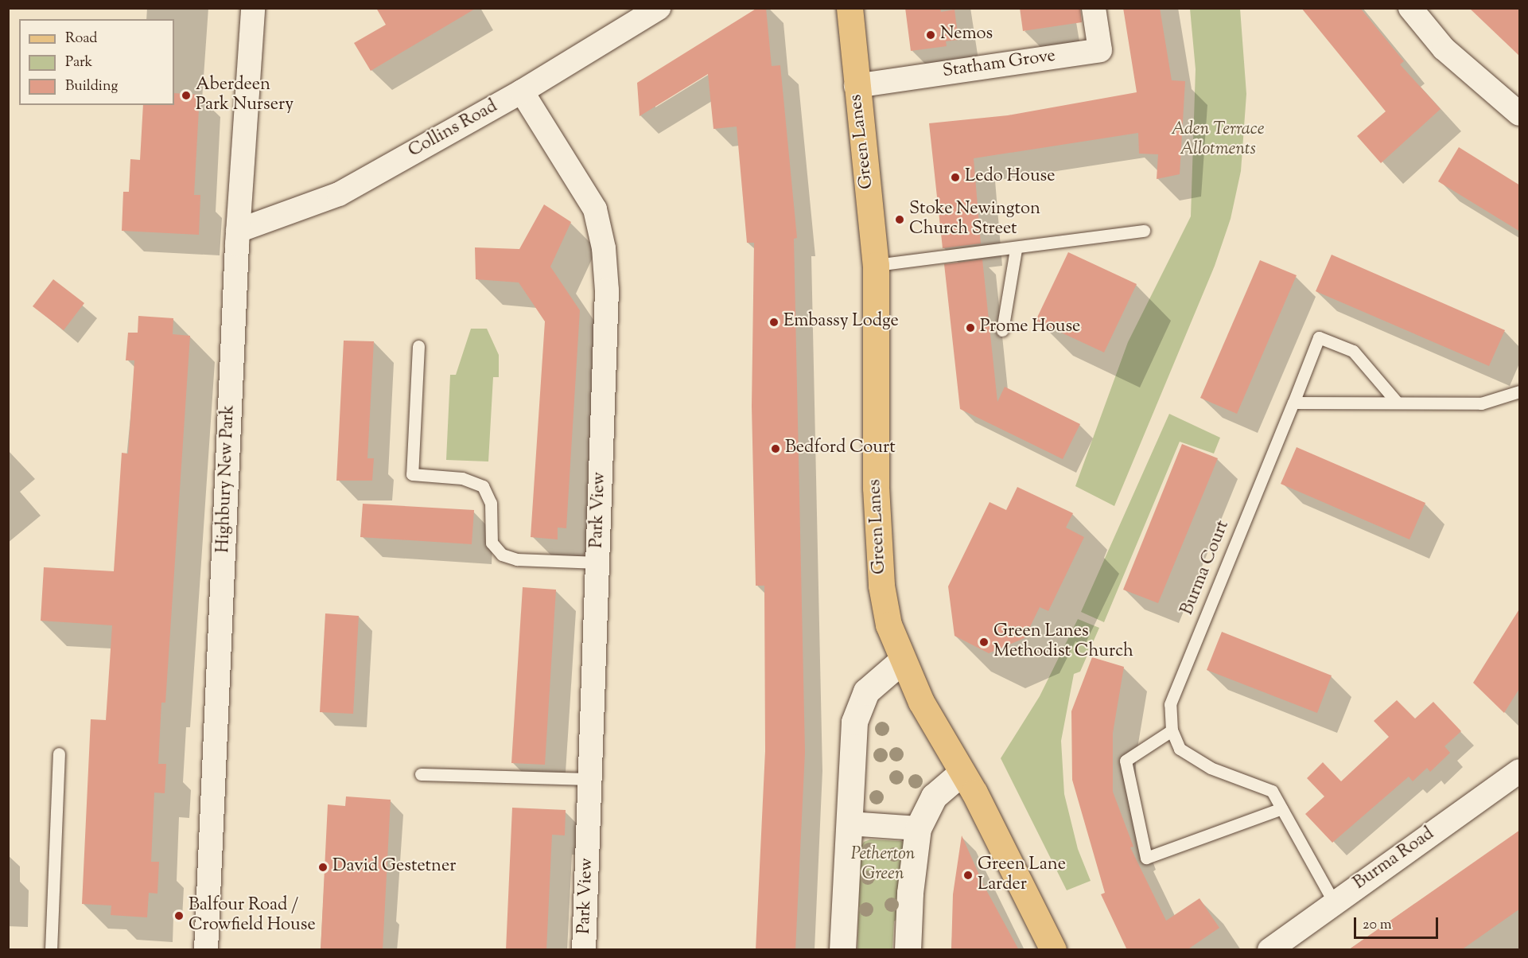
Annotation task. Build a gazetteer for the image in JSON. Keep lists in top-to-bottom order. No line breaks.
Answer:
{"streets":{"main road":["Green Lanes"],"street":["Statham Grove","Collins Road","Highbury New Park","Park View","Burma Road"],"lane":["Burma Court"]},"crossings":[["Statham Grove","Green Lanes"],["Collins Road","Highbury New Park"],["Collins Road","Park View"],["Burma Court","Burma Road"]],"parks":["Aden Terrace Allotments","Petherton Green"],"places":["Nemos","Aberdeen Park Nursery","Ledo House","Stoke Newington Church Street","Embassy Lodge","Prome House","Bedford Court","Green Lanes Methodist Church","David Gestetner","Green Lane Larder","Balfour Road / Crowfield House"],"legend":["Road","Park","Building"],"scale_bar":"20 m"}
